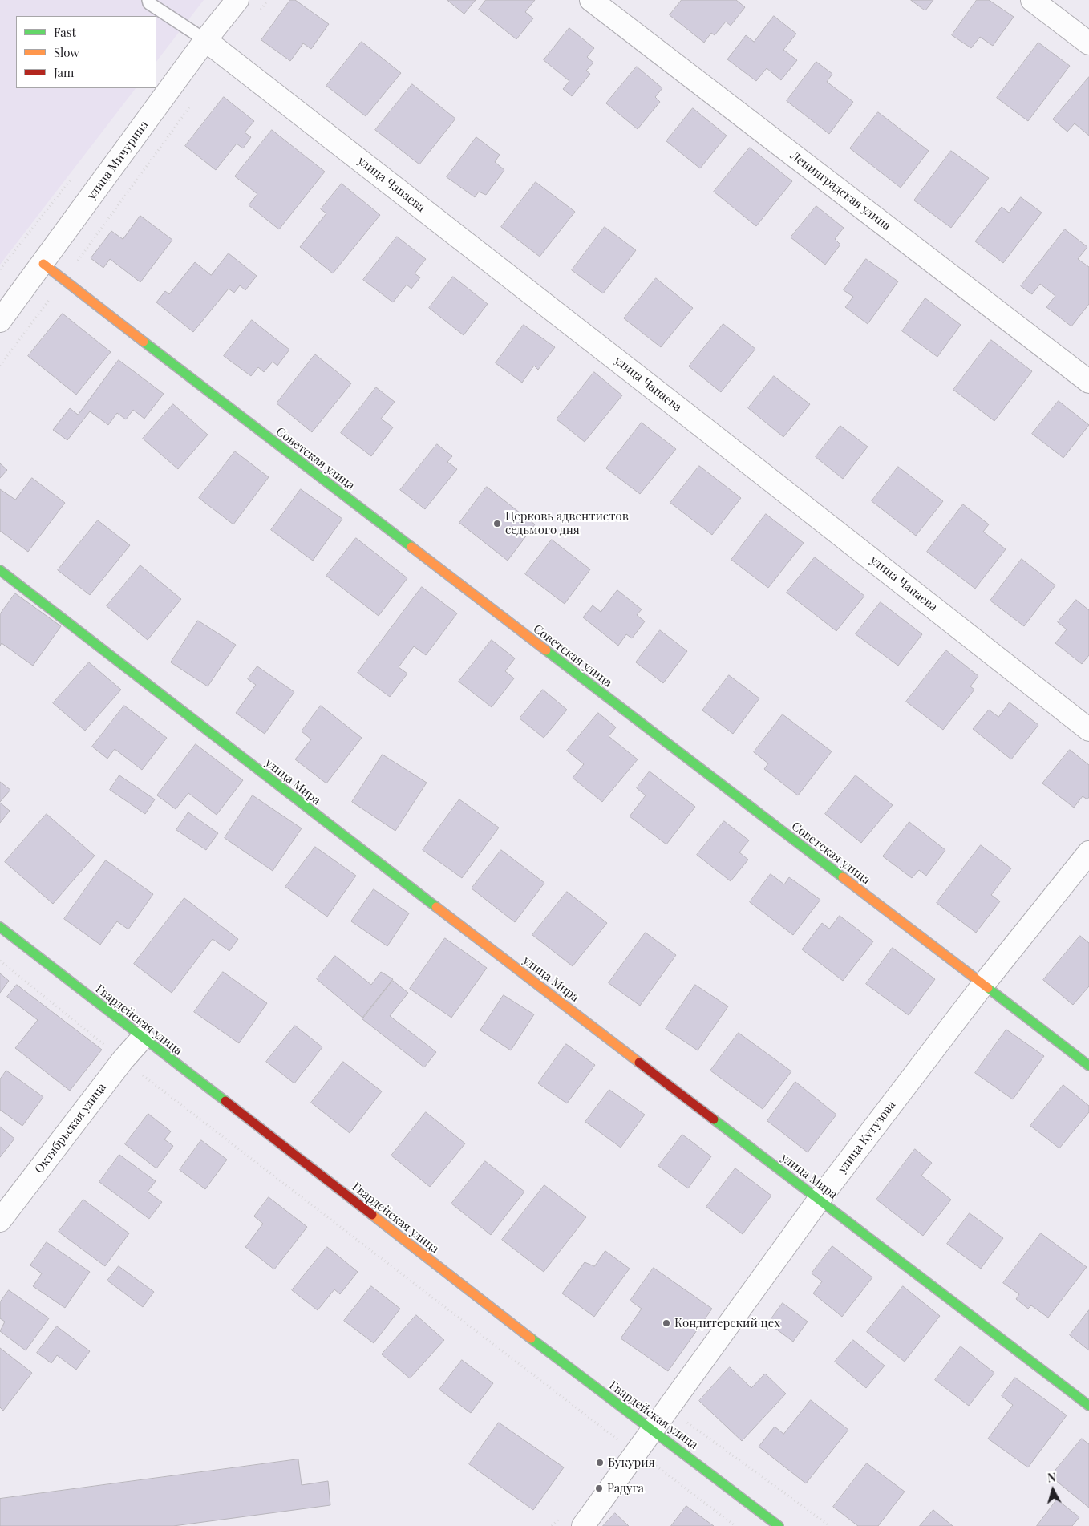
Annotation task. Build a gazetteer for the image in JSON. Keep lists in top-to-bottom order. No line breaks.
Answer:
{"streets":{"street":["улица Мичурина","улица Чапаева","Ленинградская улица","Советская улица","улица Мира","Гвардейская улица","Октябрьская улица","улица Кутузова"]},"crossings":[["улица Мичурина","улица Чапаева"],["улица Мичурина","Советская улица"],["Советская улица","улица Кутузова"],["улица Мира","улица Кутузова"],["Гвардейская улица","Октябрьская улица"],["Гвардейская улица","улица Кутузова"]],"places":["Церковь адвентистов седьмого дня","Кондитерский цех","Букурия","Радуга"],"legend":["Fast","Slow","Jam"],"north":"top"}
